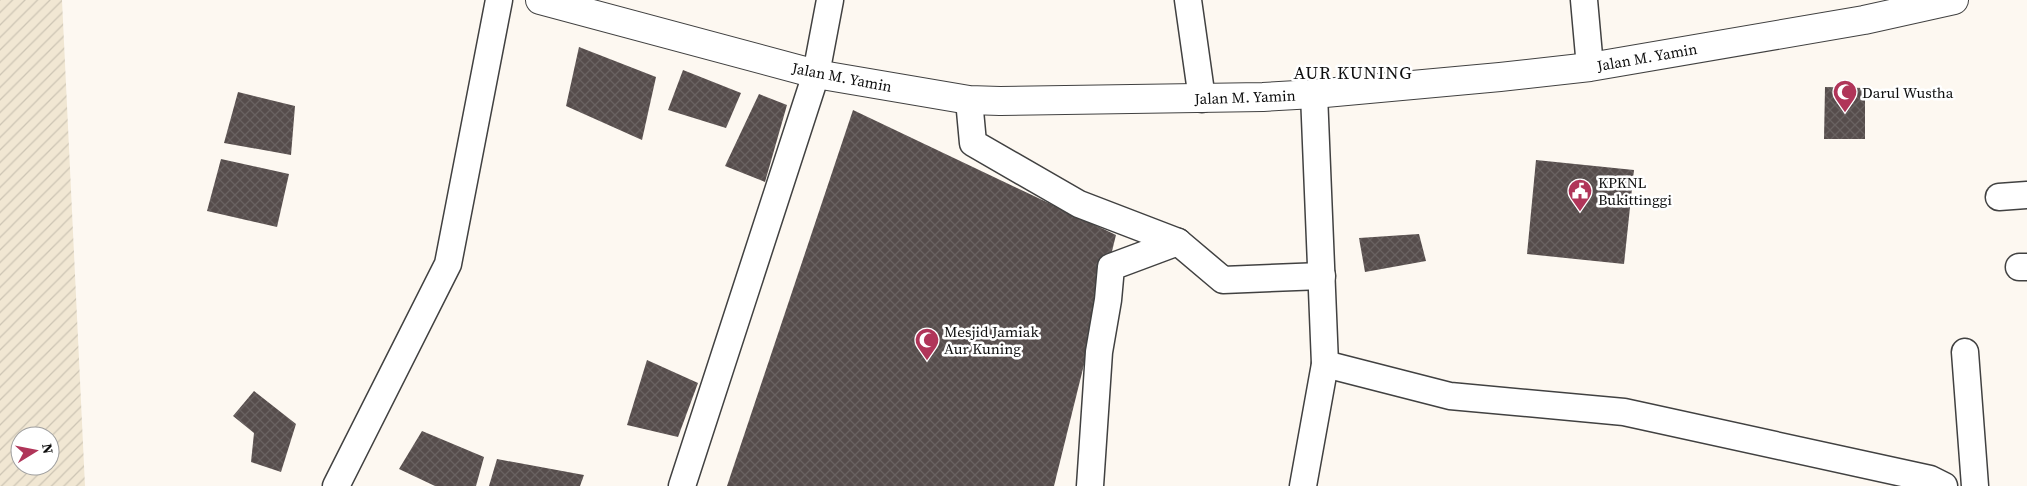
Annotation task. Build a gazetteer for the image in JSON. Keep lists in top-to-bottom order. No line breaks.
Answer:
{"streets":{"street":["Jalan M. Yamin"]},"districts":["AUR KUNING"],"places":{"mosque":["Darul Wustha","Mesjid Jamiak Aur Kuning"],"public building":["KPKNL Bukittinggi"]},"north":"right"}
